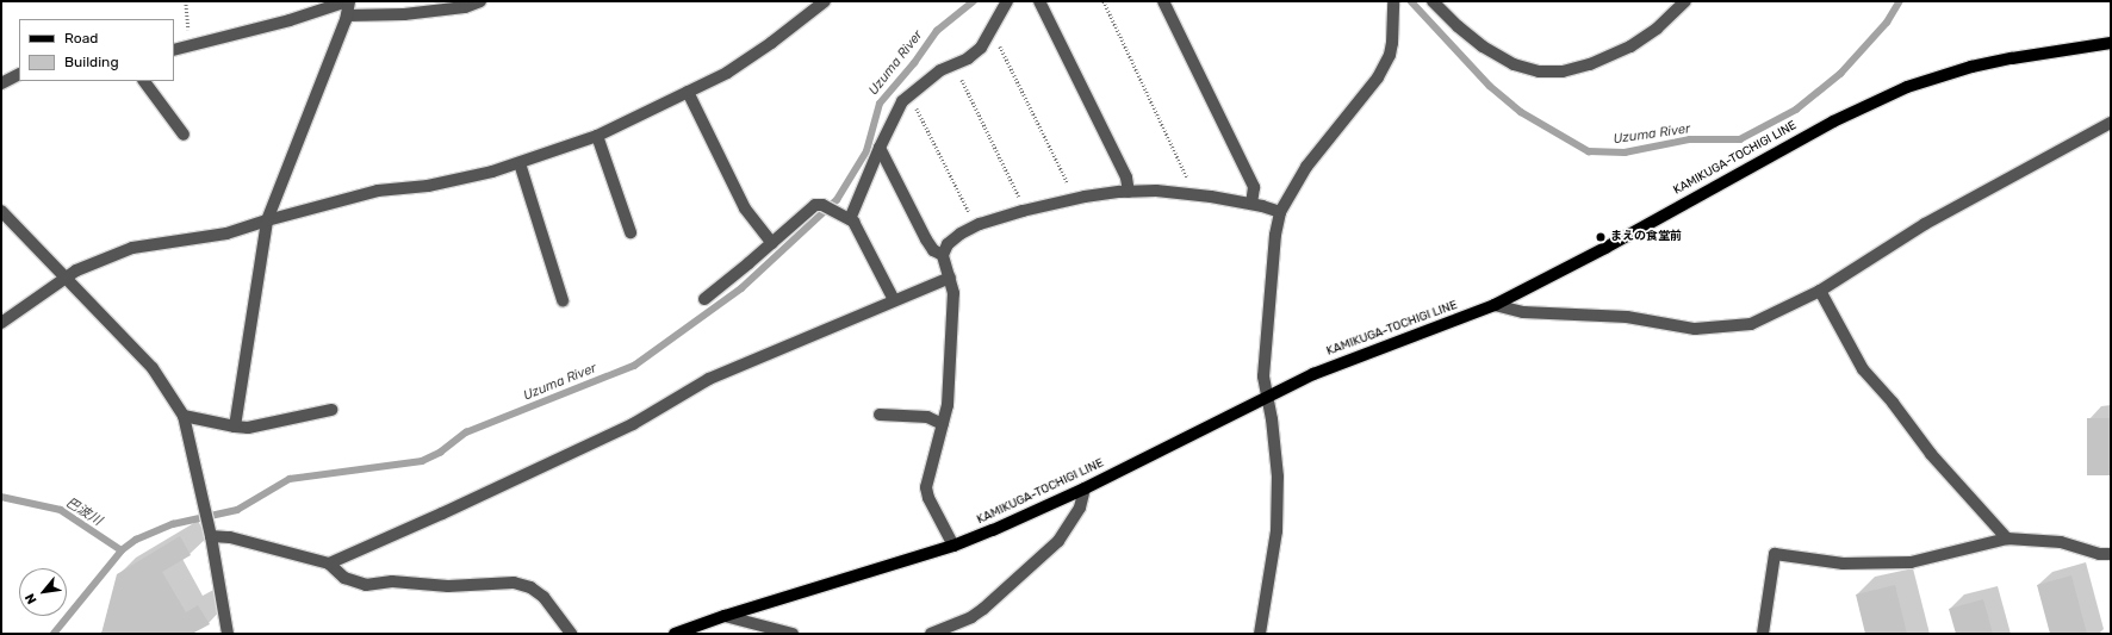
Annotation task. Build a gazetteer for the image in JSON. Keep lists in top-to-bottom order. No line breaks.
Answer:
{"streets":{"main road":["KAMIKUGA-TOCHIGI LINE"]},"water":["Uzuma River","巴波川"],"places":["まえの食堂前"],"legend":["Road","Building"],"north":"bottom left"}
